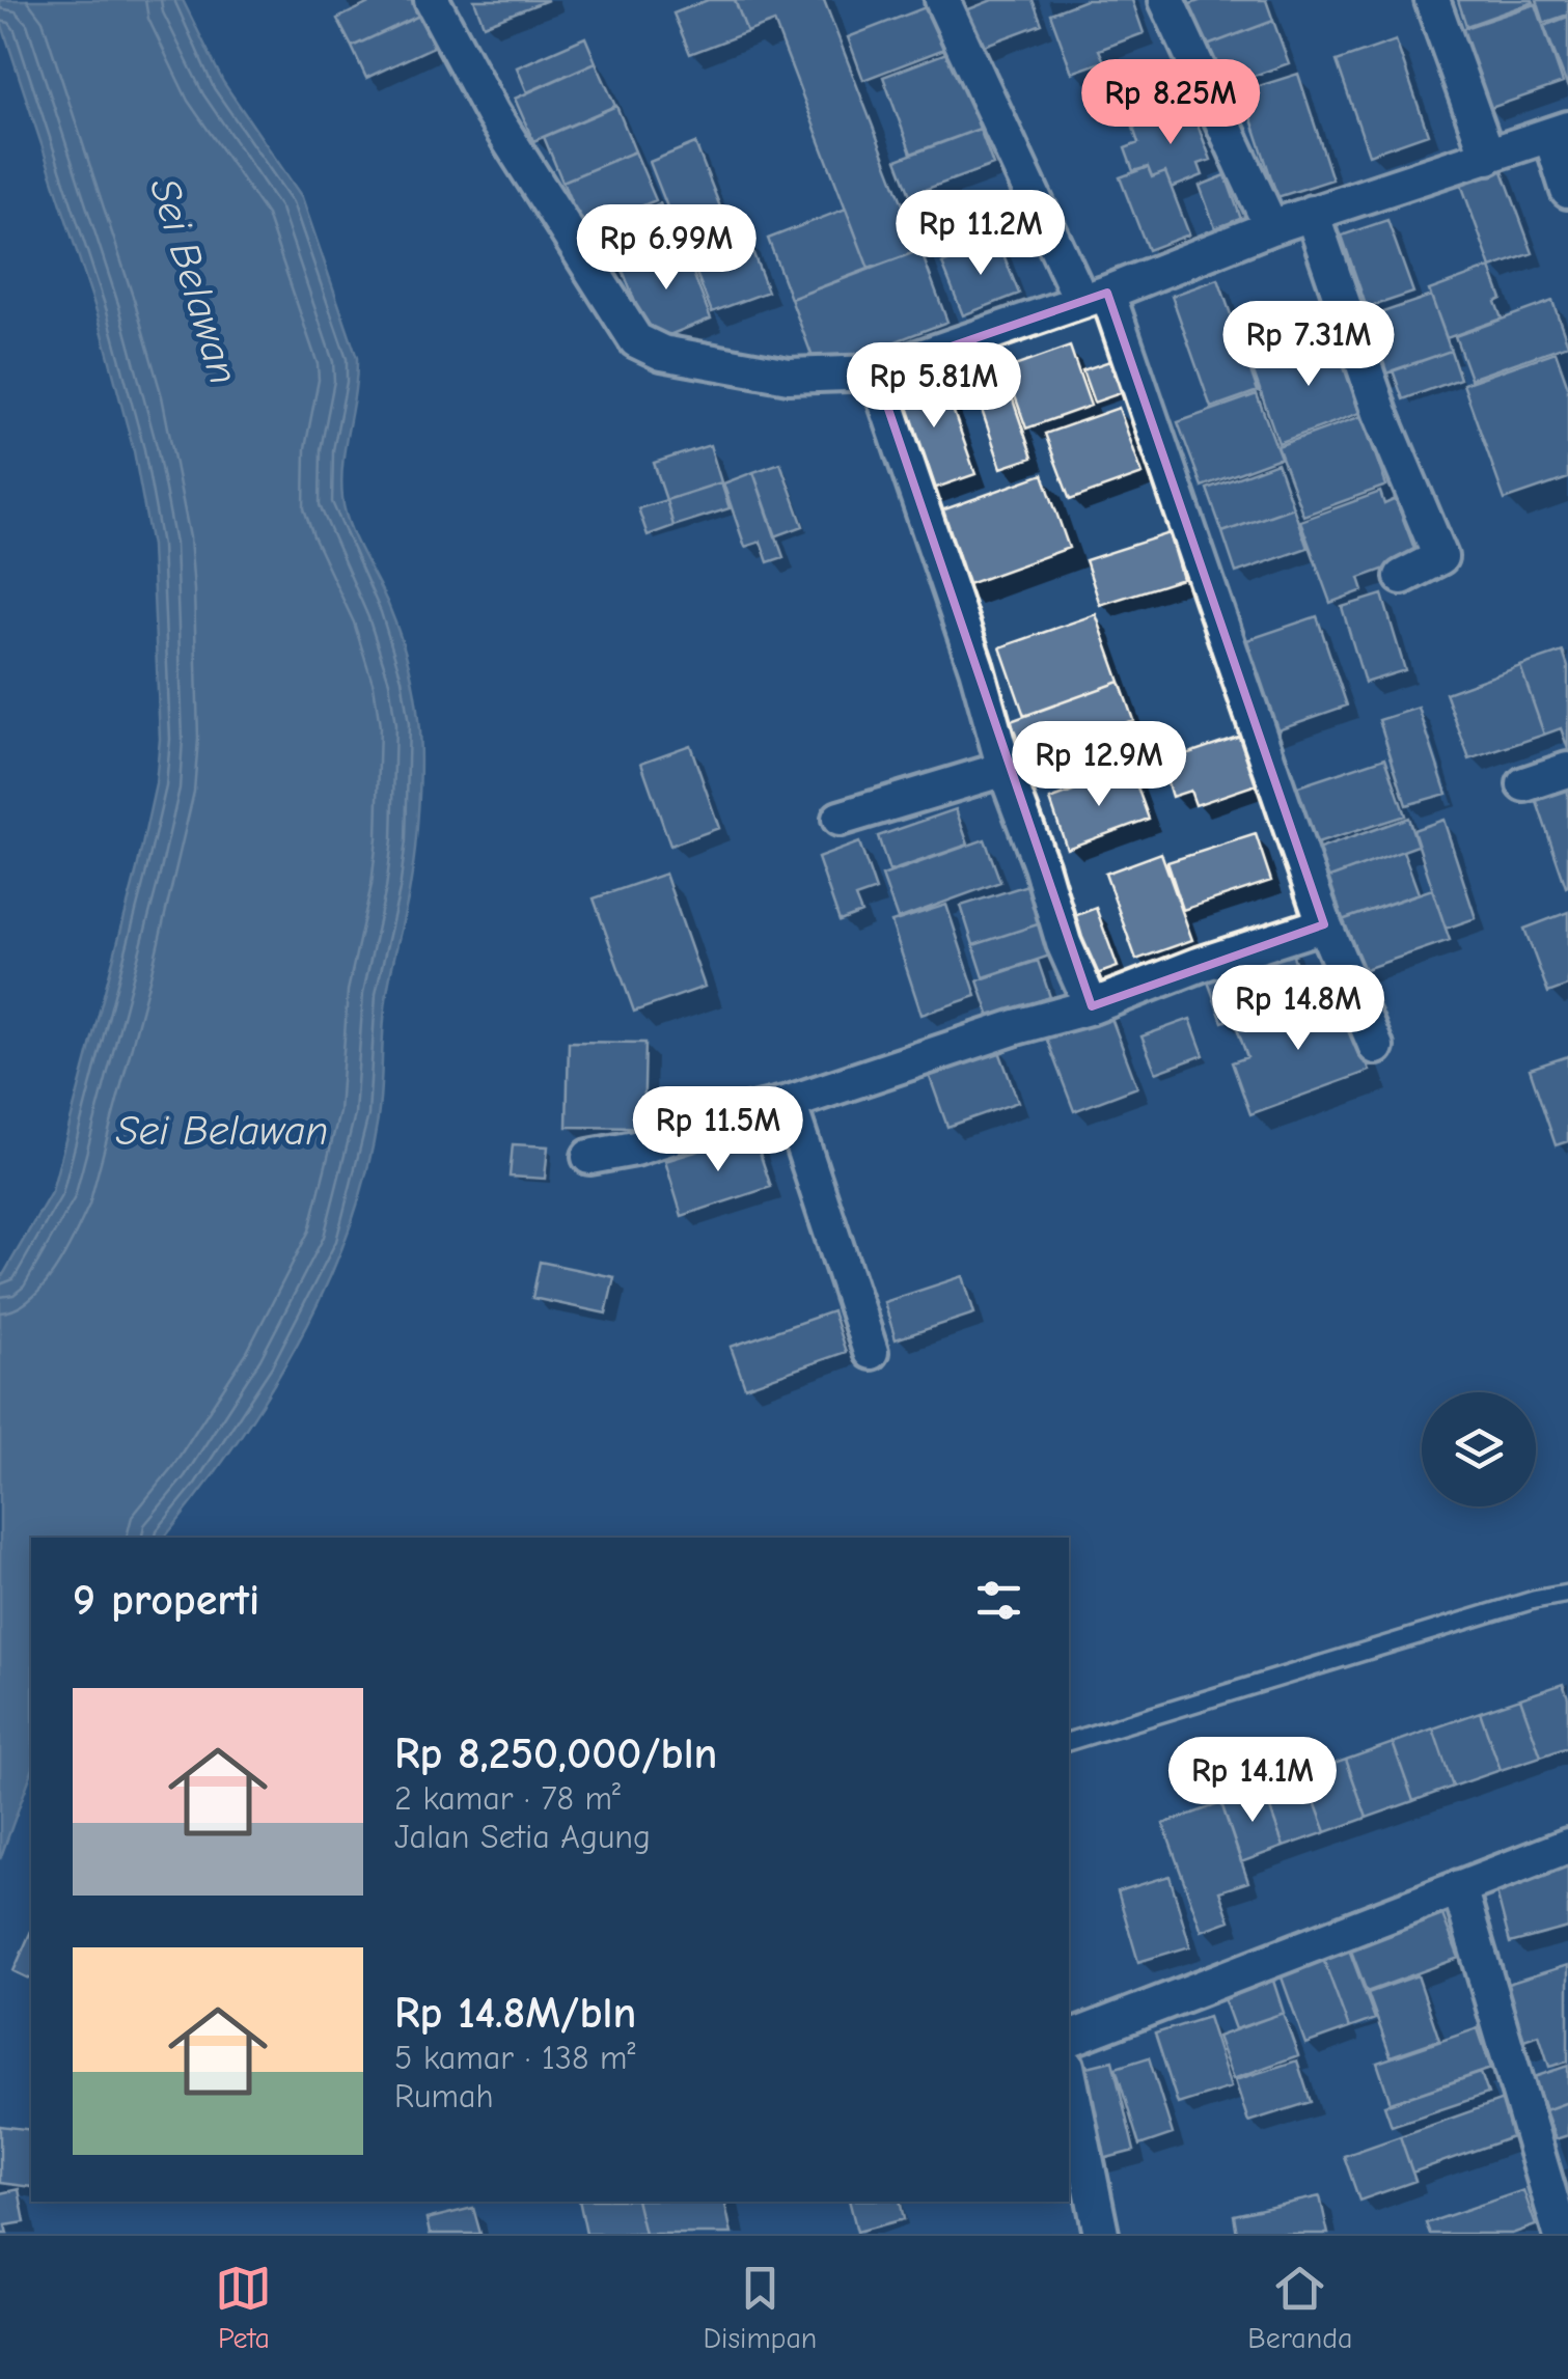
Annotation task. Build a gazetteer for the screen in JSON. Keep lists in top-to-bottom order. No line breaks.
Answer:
{"water":["Sei Belawan"],"page":{"price":["Rp 8.25M","Rp 11.2M","Rp 6.99M","Rp 7.31M","Rp 5.81M","Rp 12.9M","Rp 14.8M","Rp 11.5M","Rp 14.1M"],"heading":"9 properti","list":[{"name":"Rp 8,250,000/bln","note":"2 kamar · 78 m² · Jalan Setia Agung"},{"name":"Rp 14.8M/bln","note":"5 kamar · 138 m² · Rumah"}],"tabs":["Peta","Disimpan","Beranda"]}}
